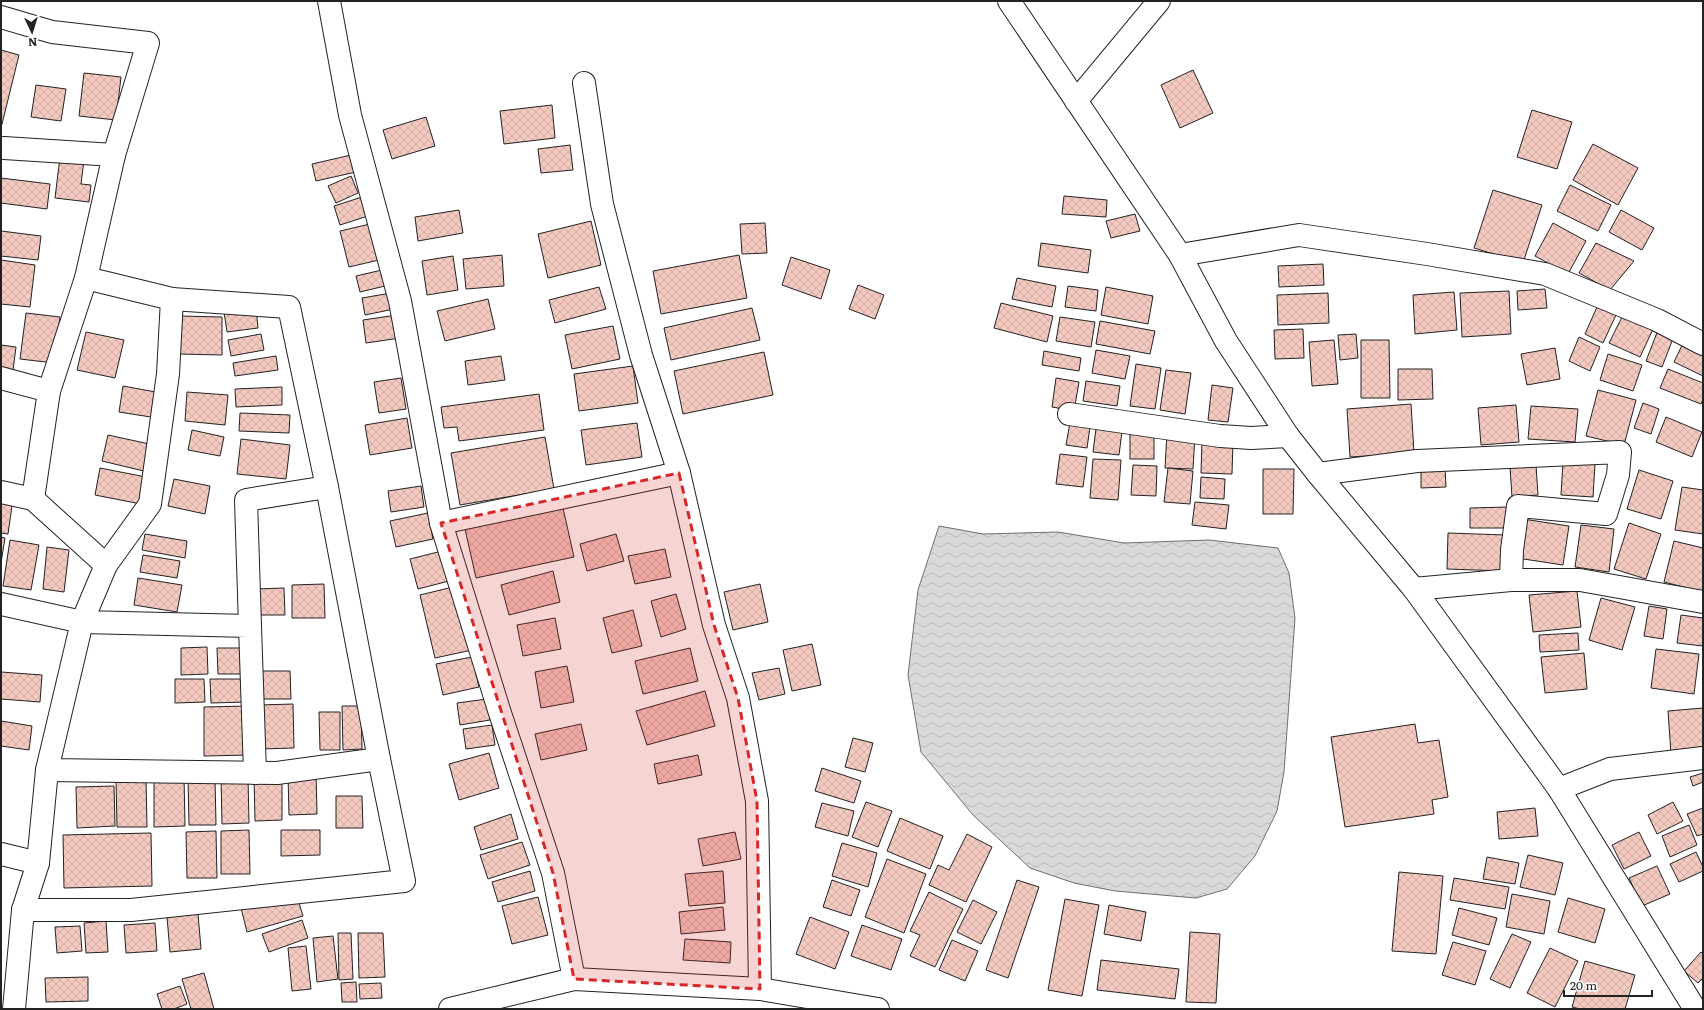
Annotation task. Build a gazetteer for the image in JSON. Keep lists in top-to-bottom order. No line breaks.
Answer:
{"scale_bar":"20 m","north":"bottom"}
